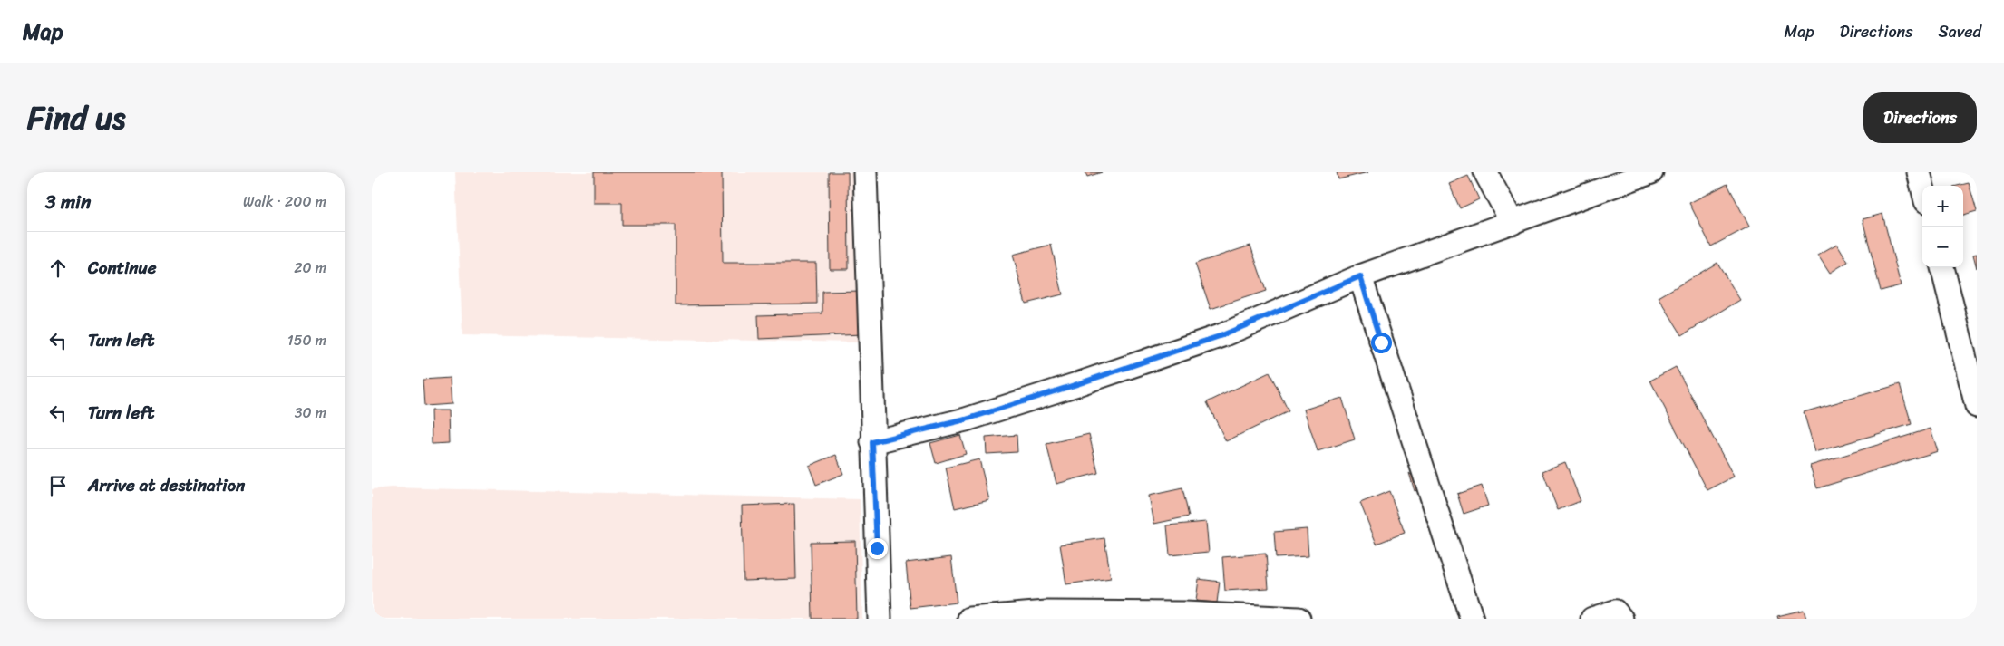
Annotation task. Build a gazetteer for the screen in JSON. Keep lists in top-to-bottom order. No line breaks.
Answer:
{"page":{"header":"Map","nav":["Map","Directions","Saved"],"title":"Find us","buttons":"Directions","heading":["3 min","Walk · 200 m"],"map_buttons":["+","−"],"list":[["Continue","20 m"],["Turn left","150 m"],["Turn left","30 m"],"Arrive at destination"]}}
